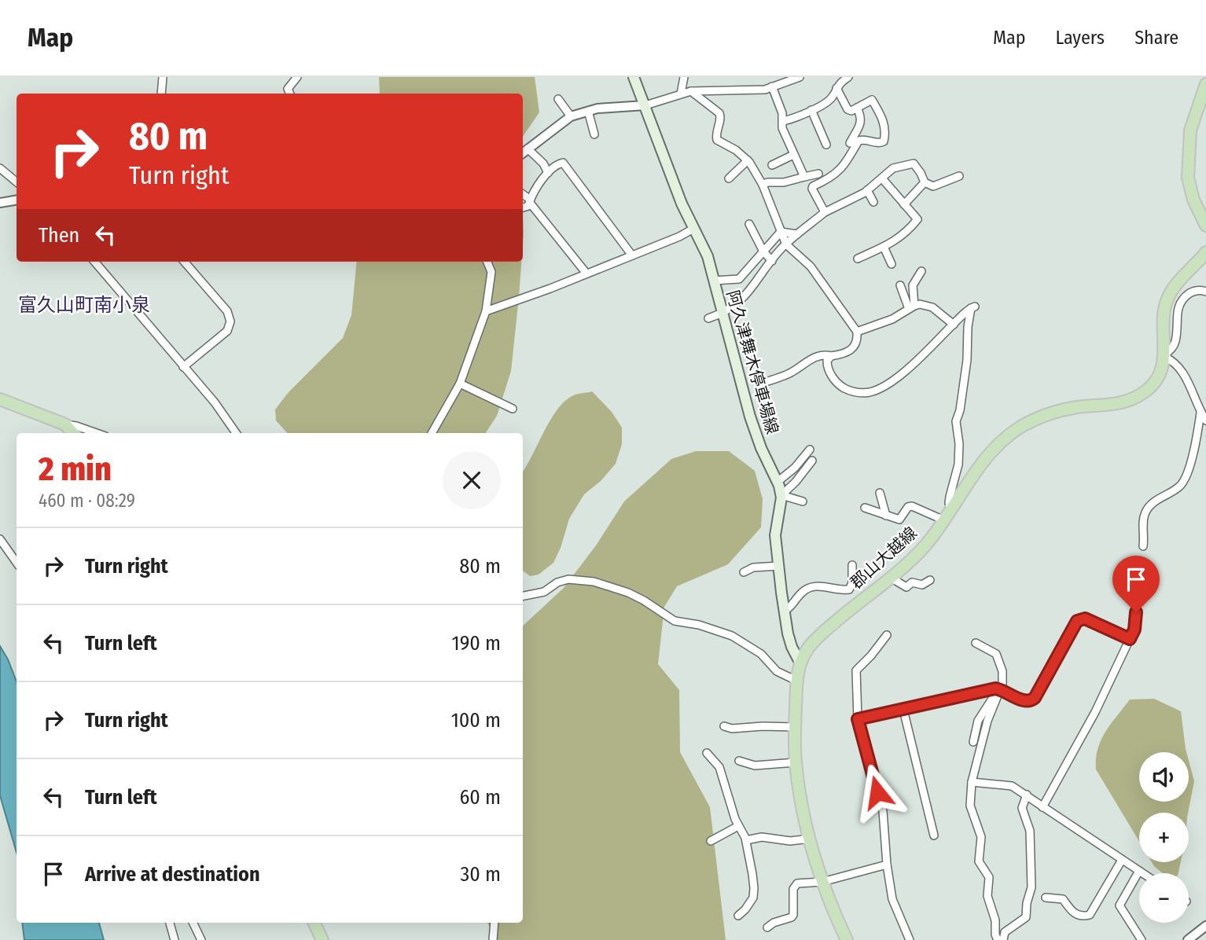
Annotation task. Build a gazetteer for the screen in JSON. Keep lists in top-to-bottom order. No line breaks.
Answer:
{"streets":{"main road":["阿久津舞木停車場線","郡山大越線"]},"crossings":[["阿久津舞木停車場線","郡山大越線"]],"districts":["富久山町南小泉"],"page":{"header":"Map","nav":["Map","Layers","Share"],"turn":["80 m","Turn right"],"then":"Then","heading":["2 min","460 m · 08:29"],"list":[{"name":"Turn right","value":"80 m"},{"name":"Turn left","value":"190 m"},{"name":"Turn right","value":"100 m"},{"name":"Turn left","value":"60 m"},{"name":"Arrive at destination","value":"30 m"}],"map_buttons":["+","−"]}}
